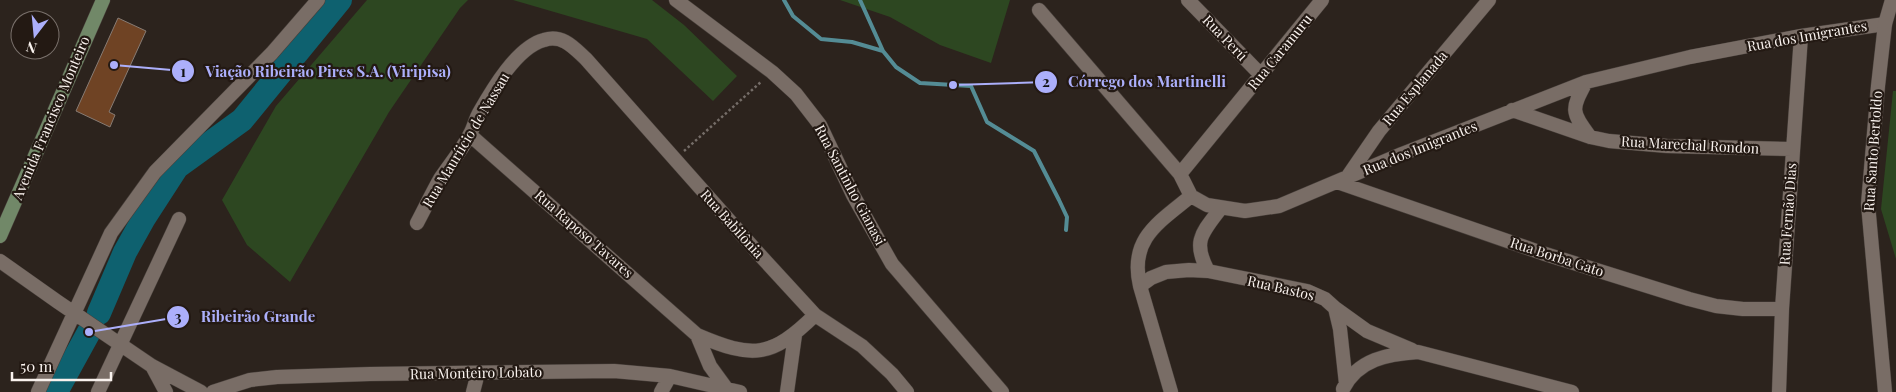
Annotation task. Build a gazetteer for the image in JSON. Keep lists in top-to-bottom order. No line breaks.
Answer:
{"streets":{"main road":["Avenida Francisco Monteiro"],"street":["Rua dos Imigrantes","Rua Perú","Rua Caramuru","Rua Esplanada","Rua Mauríicio de Nassau","Rua Marechal Rondon","Rua Santo Bertoldo","Rua Santinho Gianasi","Rua Fernão Dias","Rua Babilônia","Rua Raposo Tavares","Rua Borba Gato","Rua Bastos","Rua Monteiro Lobato"]},"crossings":[["Rua dos Imigrantes","Rua Esplanada"],["Rua dos Imigrantes","Rua Marechal Rondon"],["Rua dos Imigrantes","Rua Santo Bertoldo"],["Rua dos Imigrantes","Rua Fernão Dias"],["Rua dos Imigrantes","Rua Borba Gato"],["Rua Perú","Rua Caramuru"],["Rua Esplanada","Rua Borba Gato"],["Rua Mauríicio de Nassau","Rua Babilônia"],["Rua Mauríicio de Nassau","Rua Raposo Tavares"],["Rua Marechal Rondon","Rua Fernão Dias"],["Rua Fernão Dias","Rua Borba Gato"],["Rua Babilônia","Rua Raposo Tavares"],["Rua Raposo Tavares","Rua Monteiro Lobato"]],"places":["Viação Ribeirão Pires S.A. (Viripisa)","Córrego dos Martinelli","Ribeirão Grande"],"scale_bar":"50 m","north":"bottom"}
